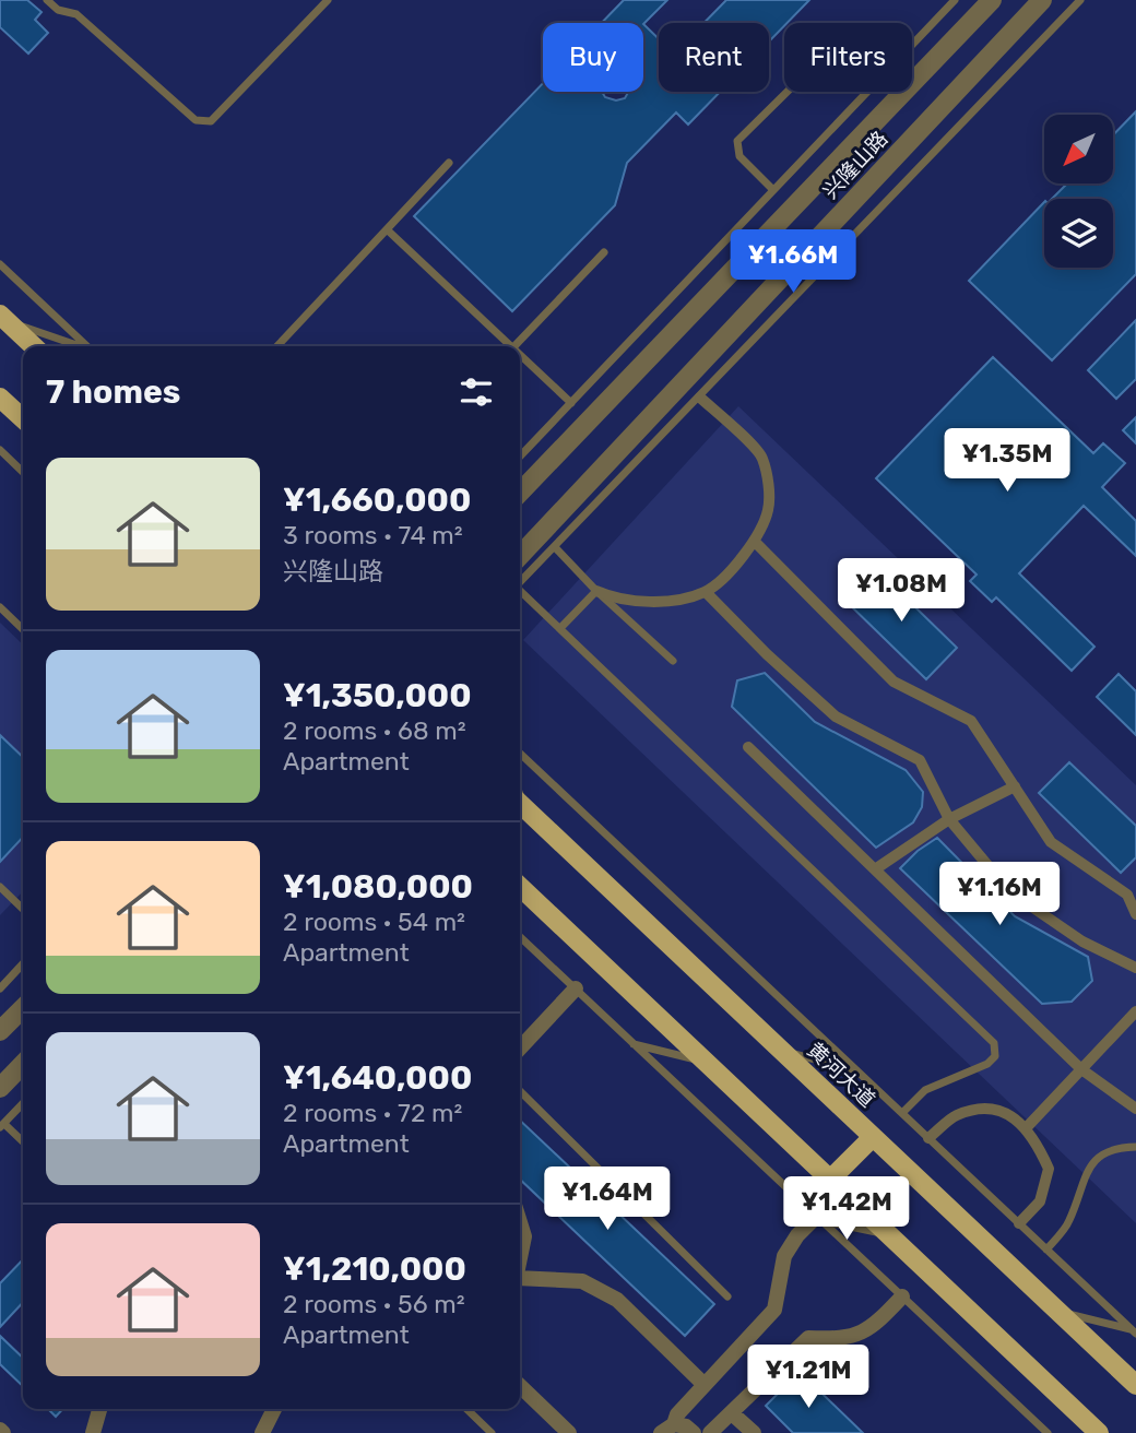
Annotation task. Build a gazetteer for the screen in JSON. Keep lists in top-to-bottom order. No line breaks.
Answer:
{"streets":{"main road":["黄河大道"],"street":["兴隆山路"]},"north":"bottom left","page":{"chip":["Buy","Rent","Filters"],"price":["¥1.66M","¥1.35M","¥1.08M","¥1.16M","¥1.64M","¥1.42M","¥1.21M"],"heading":"7 homes","list":[{"name":"¥1,660,000","note":"3 rooms · 74 m² · 兴隆山路"},{"name":"¥1,350,000","note":"2 rooms · 68 m² · Apartment"},{"name":"¥1,080,000","note":"2 rooms · 54 m² · Apartment"},{"name":"¥1,640,000","note":"2 rooms · 72 m² · Apartment"},{"name":"¥1,210,000","note":"2 rooms · 56 m² · Apartment"}]}}
